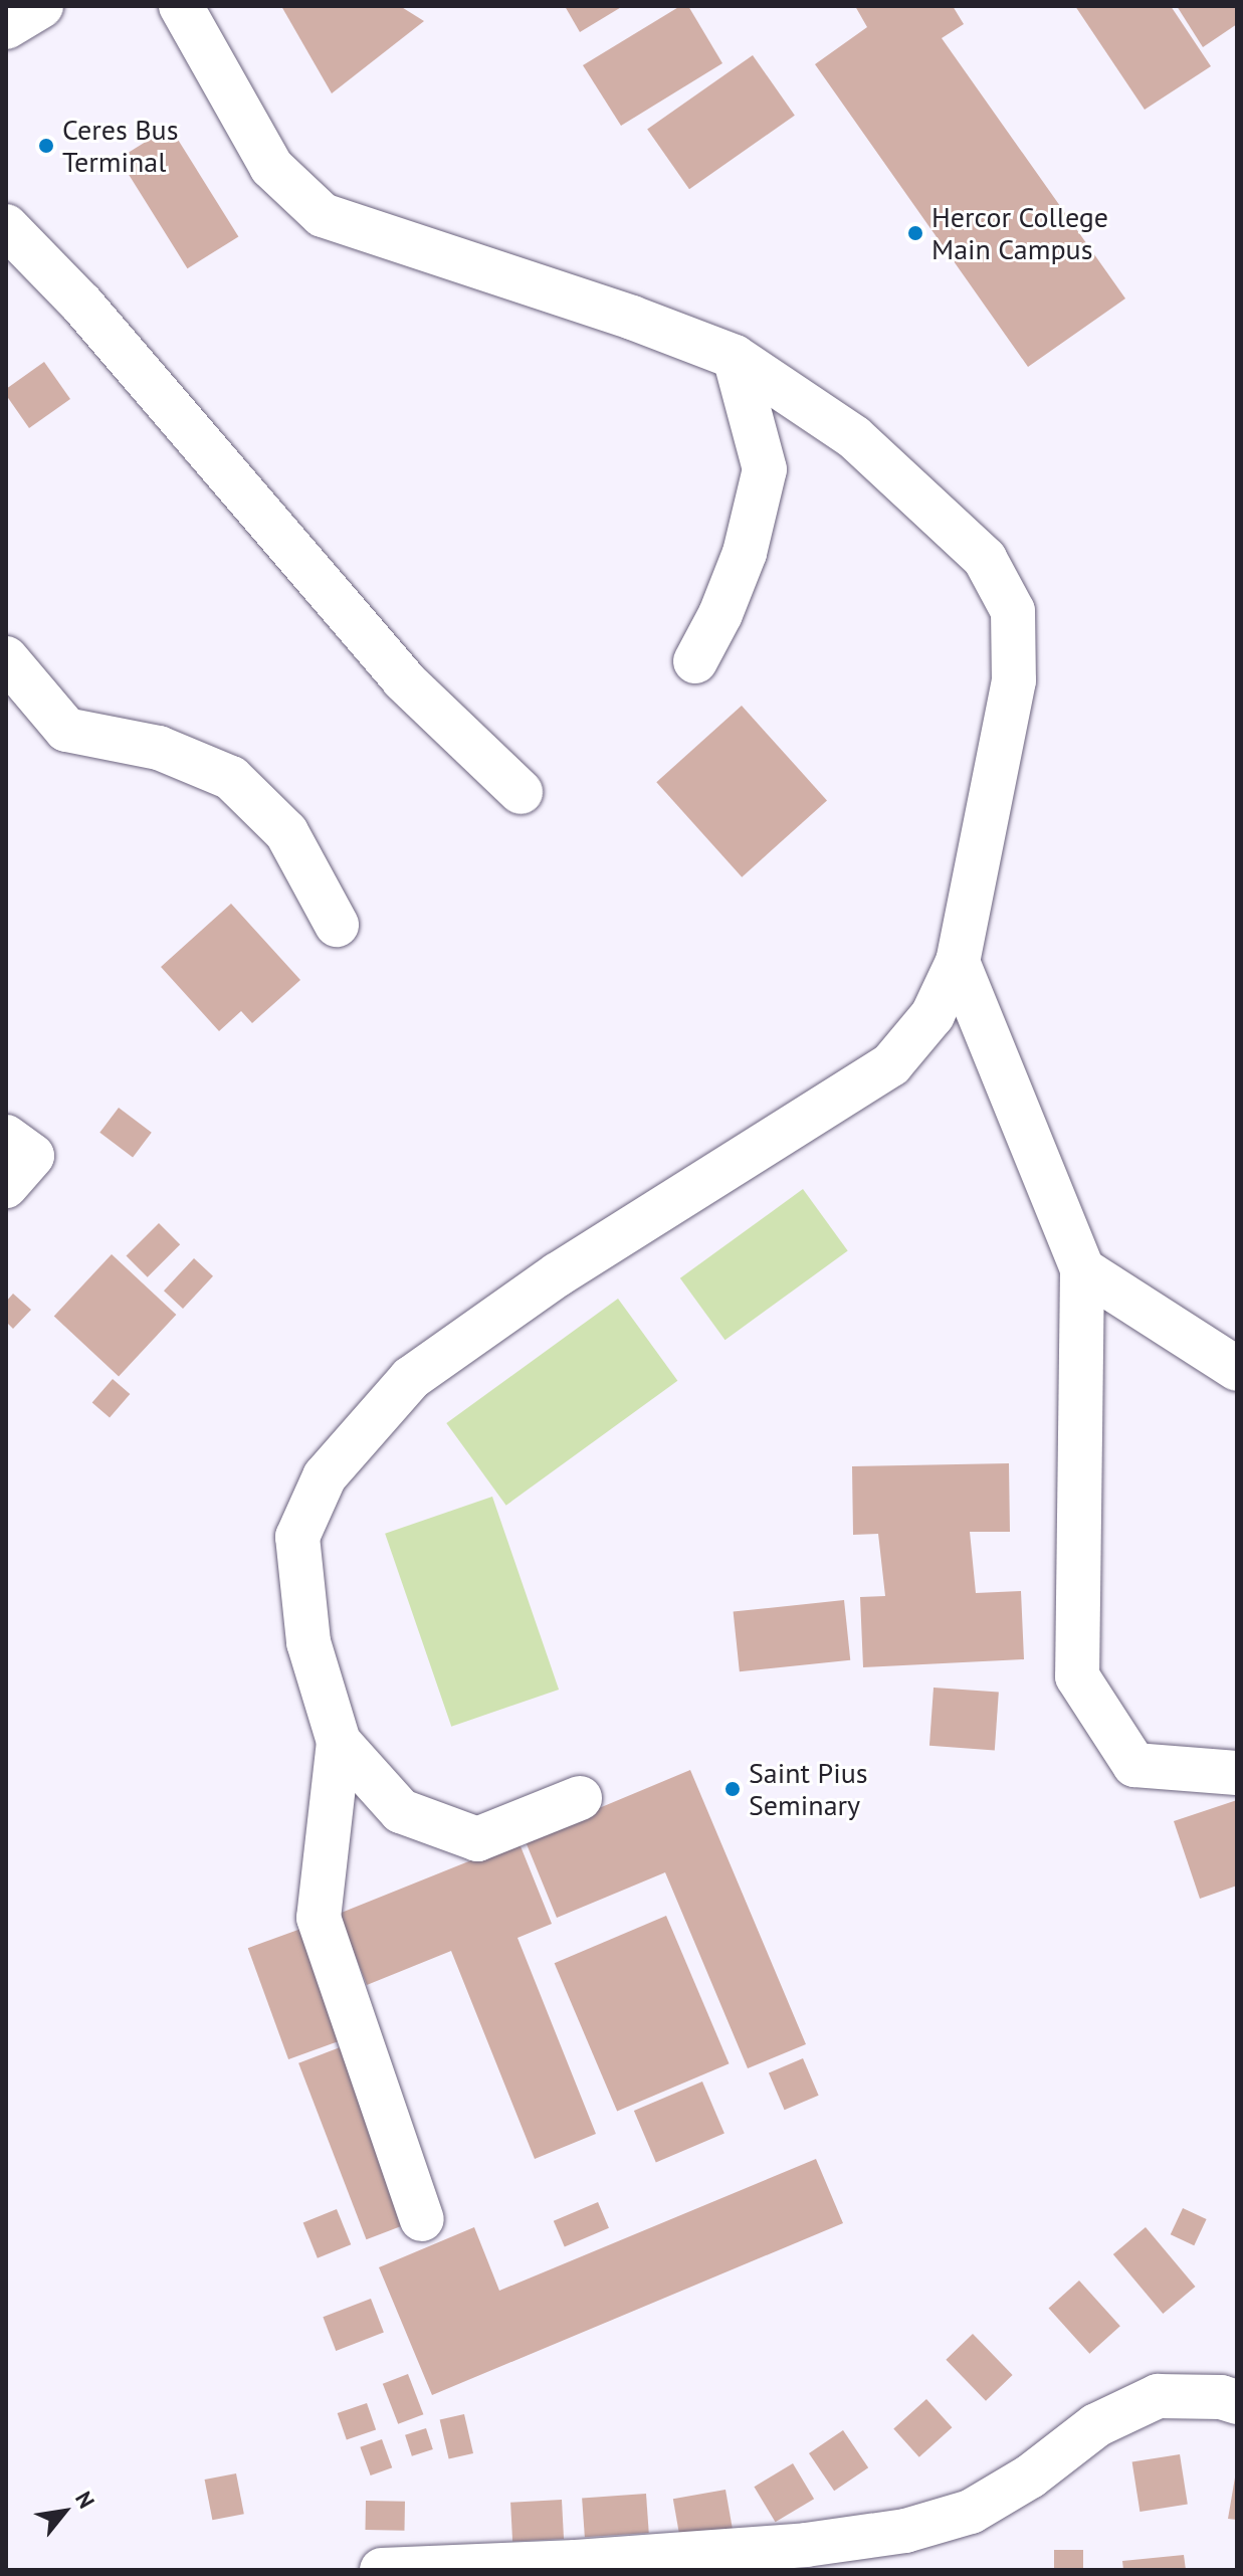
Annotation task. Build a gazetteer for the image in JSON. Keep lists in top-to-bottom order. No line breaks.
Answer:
{"places":["Ceres Bus Terminal","Hercor College Main Campus","Saint Pius Seminary"],"north":"top right"}
